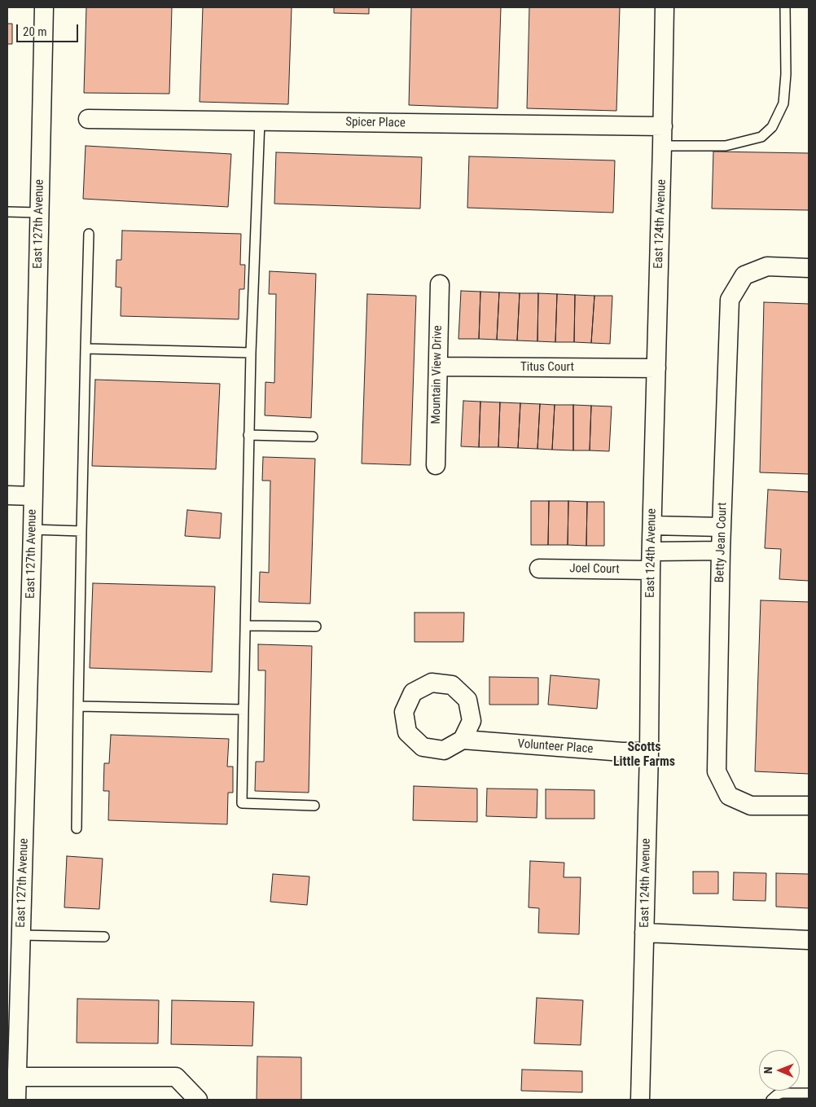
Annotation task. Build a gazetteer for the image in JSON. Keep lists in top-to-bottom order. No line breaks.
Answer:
{"streets":{"street":["Spicer Place","East 127th Avenue","East 124th Avenue","Titus Court","Mountain View Drive","Betty Jean Court","Joel Court","Volunteer Place"]},"crossings":[["Spicer Place","East 124th Avenue"],["East 124th Avenue","Titus Court"],["East 124th Avenue","Joel Court"],["East 124th Avenue","Volunteer Place"],["Titus Court","Mountain View Drive"]],"districts":["Scotts Little Farms"],"scale_bar":"20 m","north":"left"}
